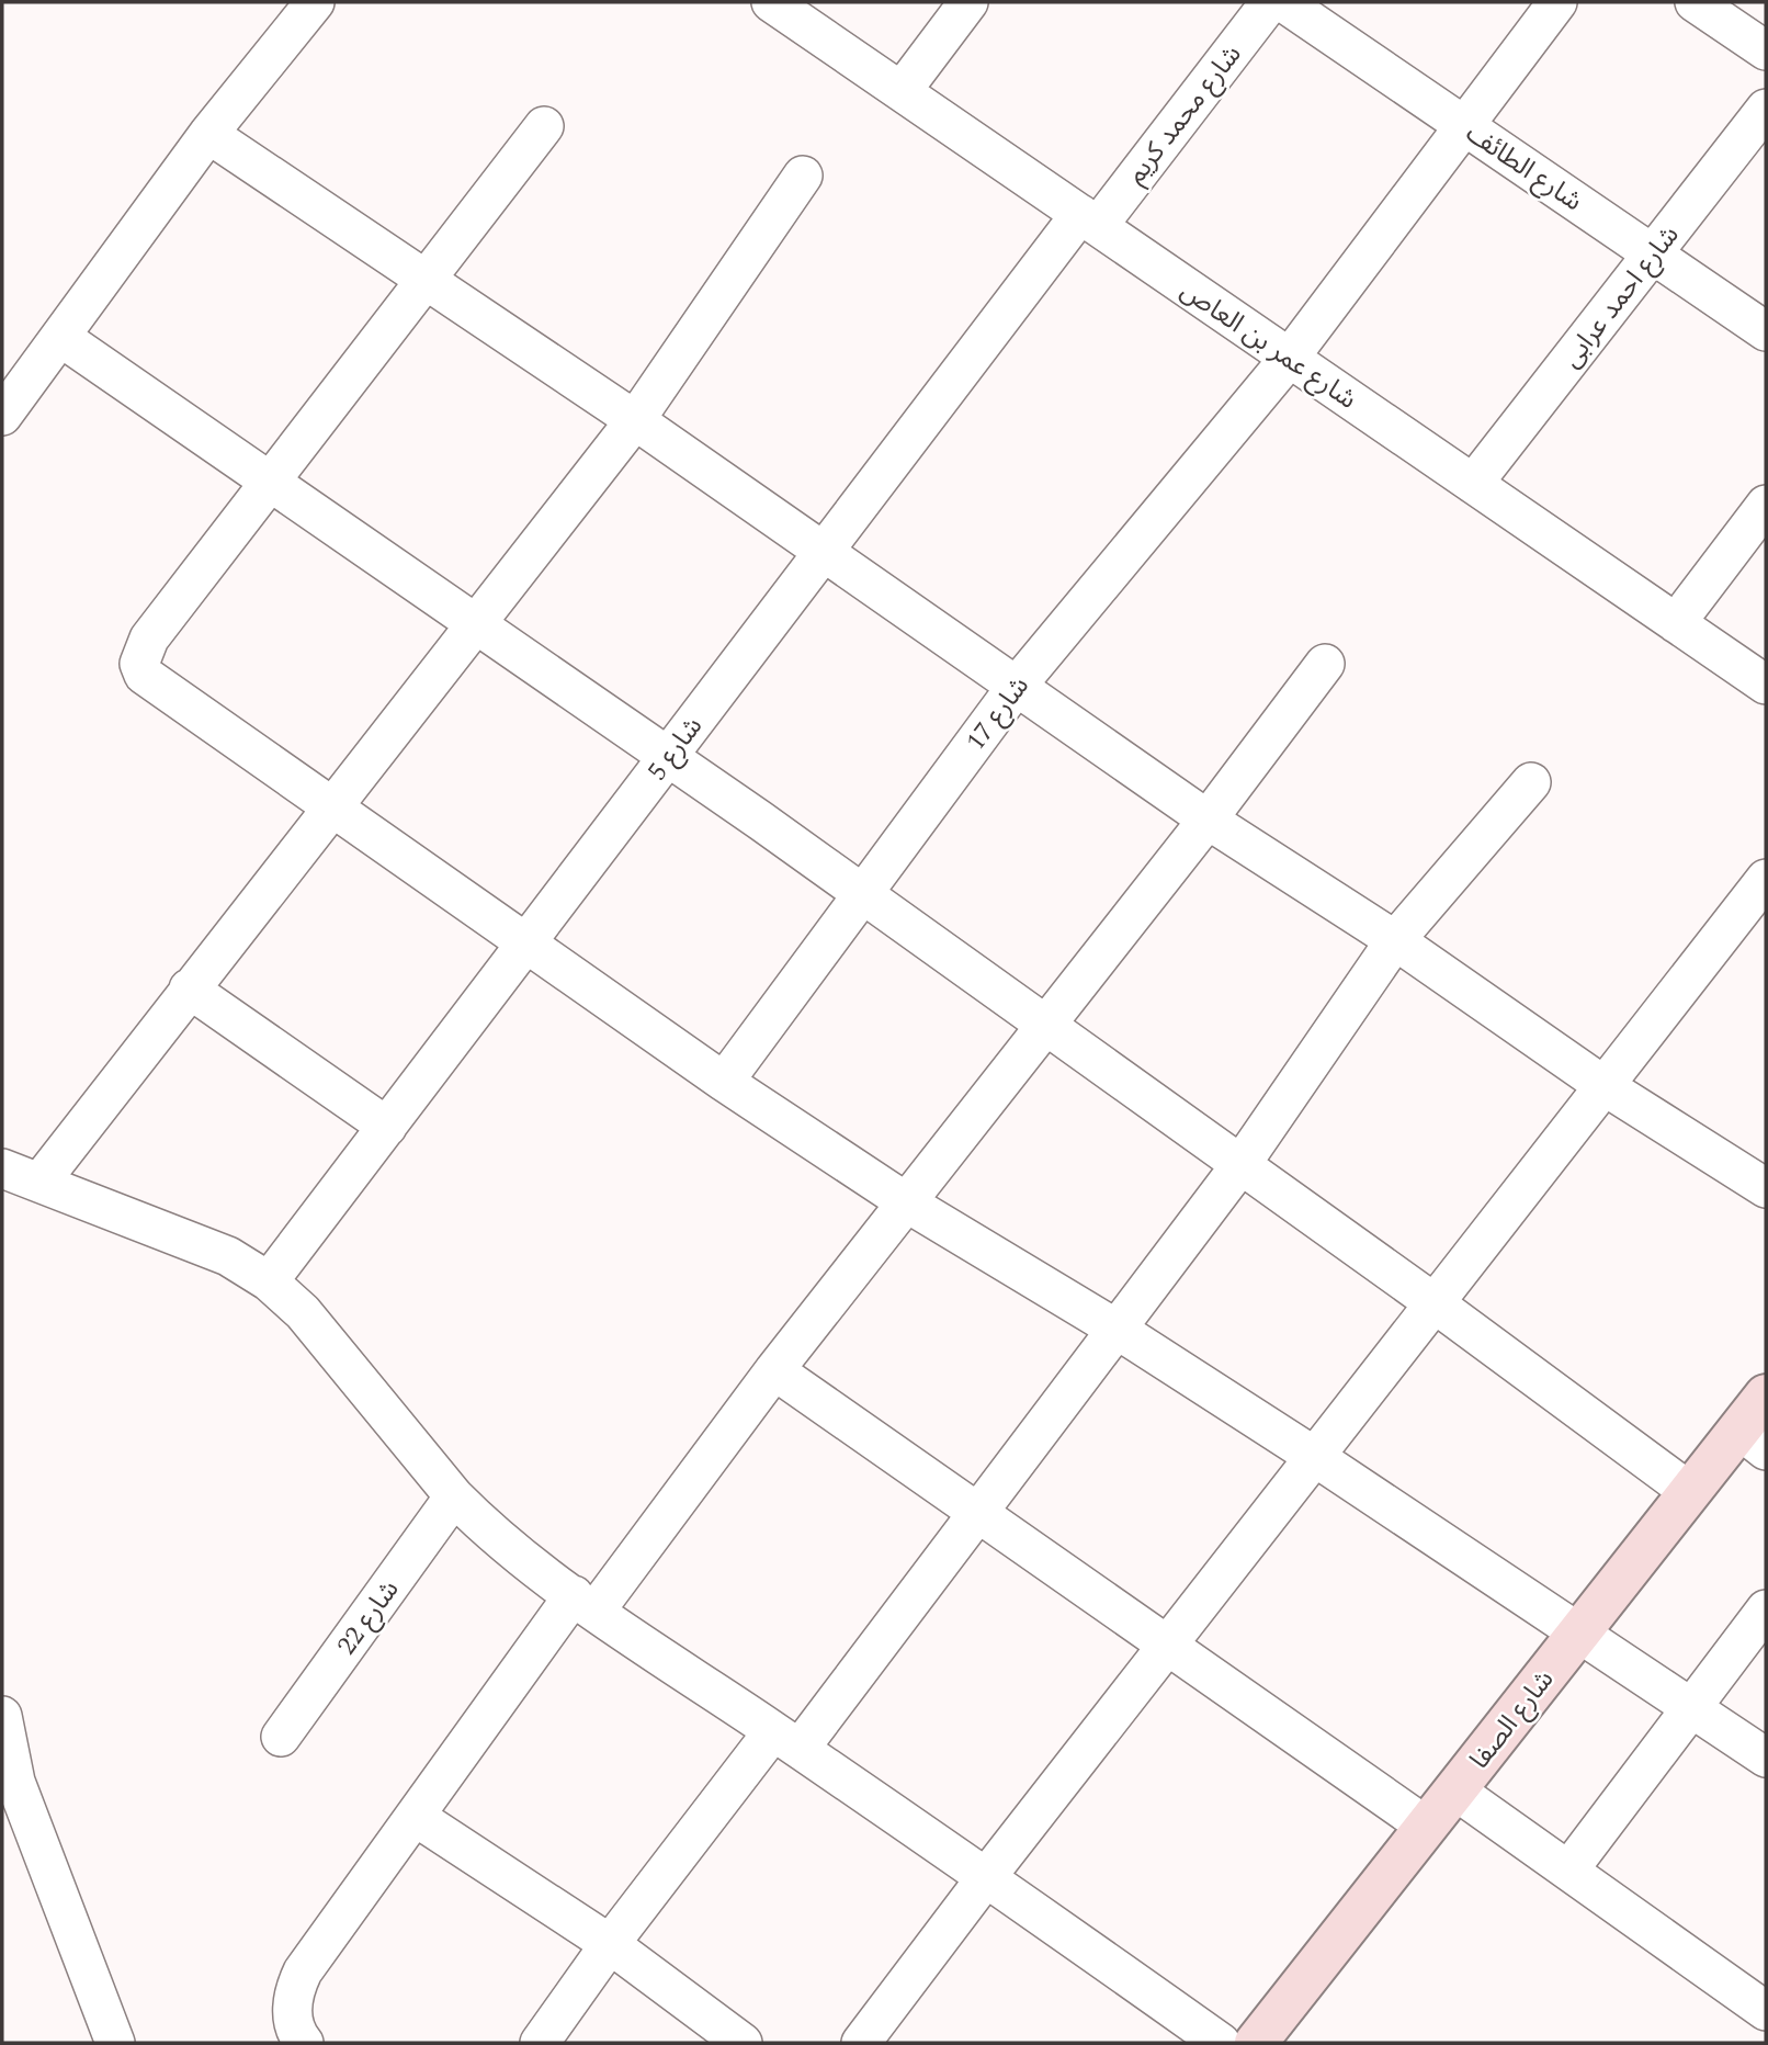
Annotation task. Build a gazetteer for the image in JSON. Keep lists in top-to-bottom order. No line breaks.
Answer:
{"streets":{"main road":["شارع الصفا"],"street":["شارع محمد كريم","شارع الطائف","شارع احمد عرابى","شارع عمر بن العاص","شارع 17","شارع 5","شارع 22"]},"crossings":[["شارع محمد كريم","شارع عمر بن العاص"],["شارع محمد كريم","شارع 5"],["شارع الطائف","شارع احمد عرابى"],["شارع الطائف","شارع 17"],["شارع احمد عرابى","شارع عمر بن العاص"],["شارع عمر بن العاص","شارع 17"],["شارع عمر بن العاص","شارع 5"]]}
